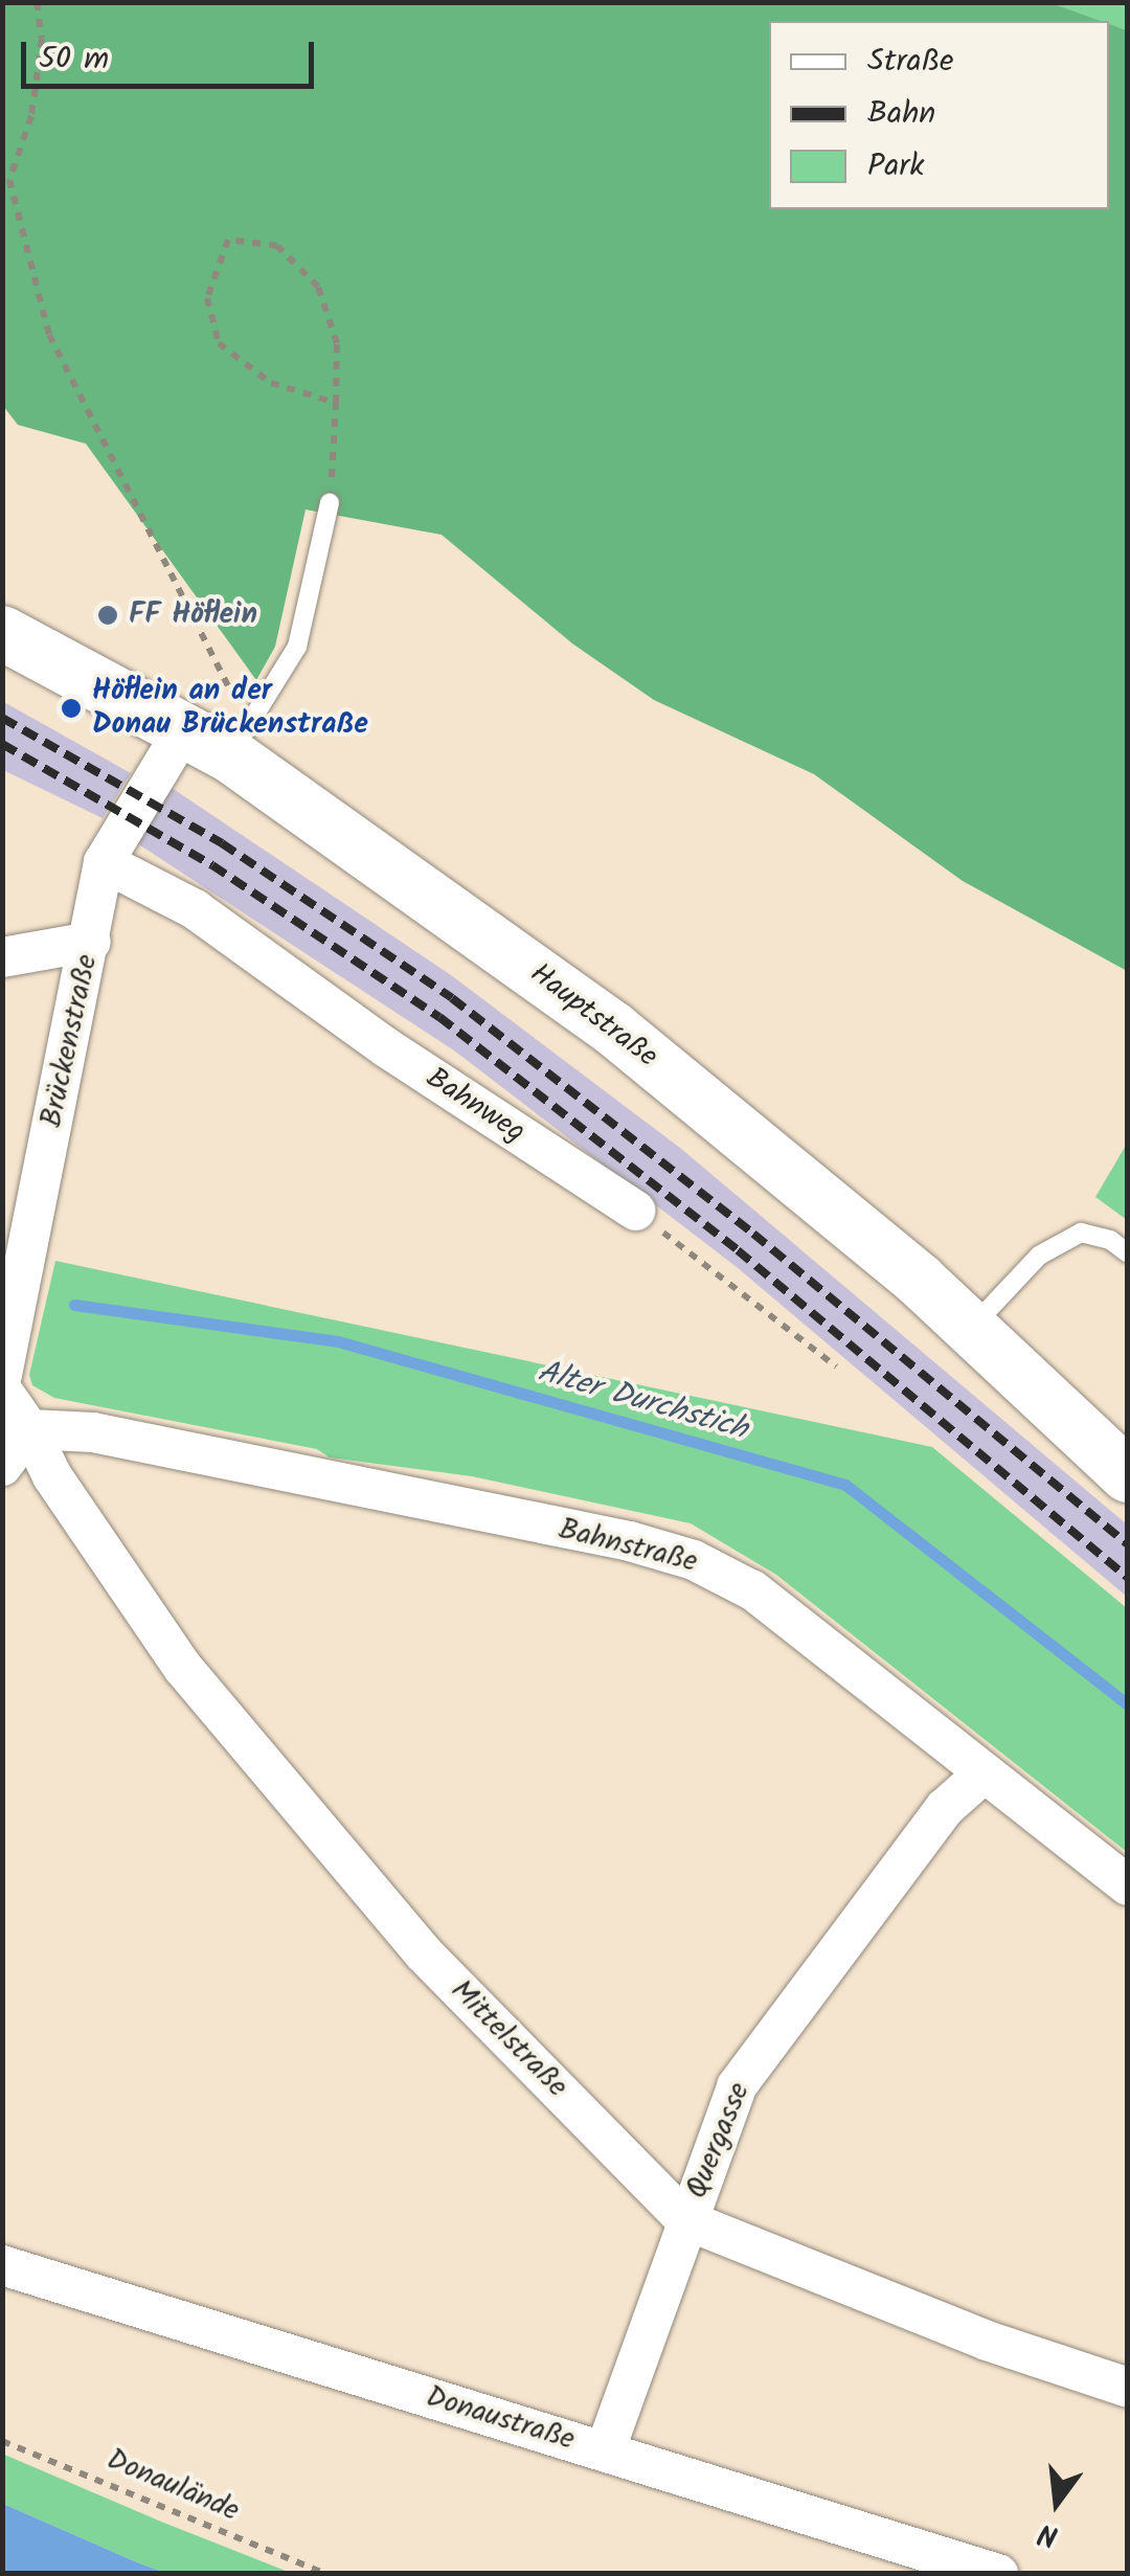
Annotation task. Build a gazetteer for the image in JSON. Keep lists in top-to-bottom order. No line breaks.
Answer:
{"streets":{"main road":["Hauptstraße"],"street":["Brückenstraße","Bahnweg","Bahnstraße","Mittelstraße","Quergasse","Donaustraße"],"path":["Donaulände"]},"crossings":[["Hauptstraße","Brückenstraße"],["Brückenstraße","Bahnweg"],["Bahnstraße","Mittelstraße"],["Bahnstraße","Quergasse"],["Mittelstraße","Quergasse"],["Quergasse","Donaustraße"]],"water":["Alter Durchstich"],"places":["FF Höflein","Höflein an der Donau Brückenstraße"],"legend":["Straße","Bahn","Park"],"scale_bar":"50 m","north":"bottom"}
